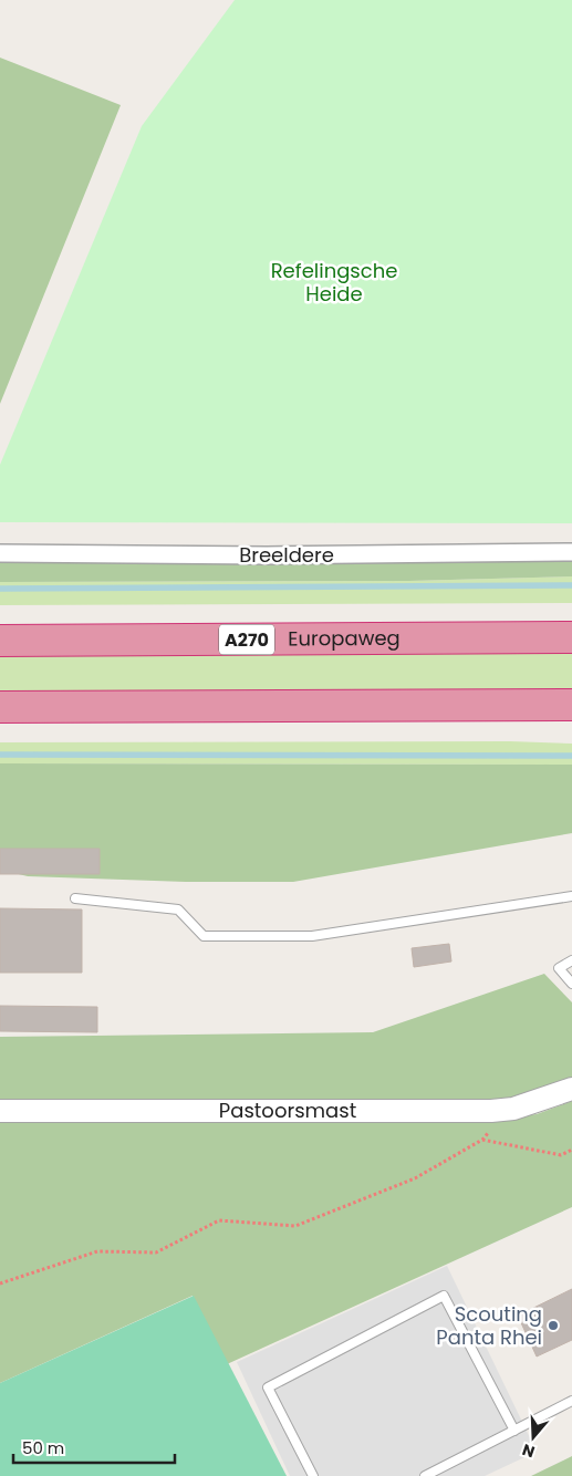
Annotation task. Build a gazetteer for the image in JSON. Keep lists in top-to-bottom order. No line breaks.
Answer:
{"streets":{"highway":["A270","Europaweg"],"street":["Breeldere","Pastoorsmast"]},"crossings":[["A270","Europaweg"]],"parks":["Refelingsche Heide"],"places":["Scouting Panta Rhei"],"scale_bar":"50 m","north":"bottom"}
